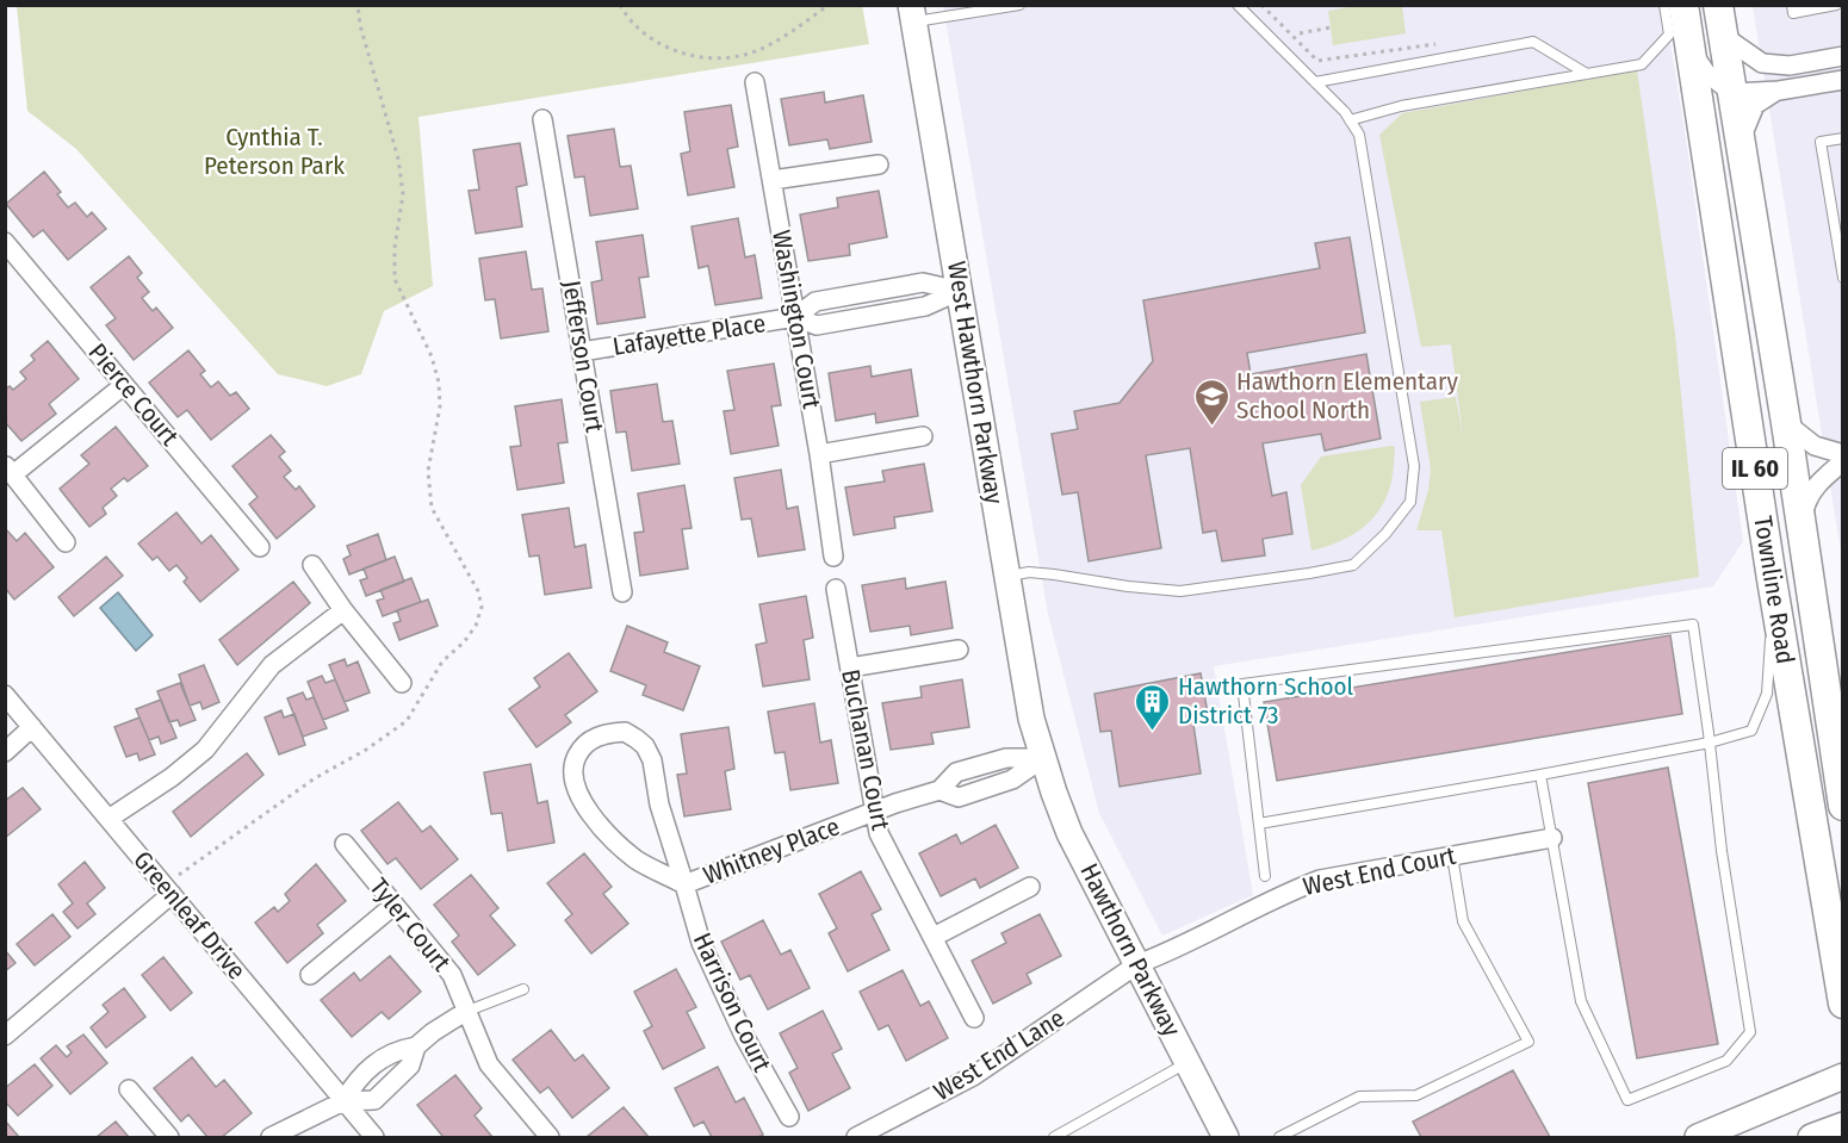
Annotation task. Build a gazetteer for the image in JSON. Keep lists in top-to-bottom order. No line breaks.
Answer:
{"streets":{"main road":["IL 60","Townline Road"],"street":["Washington Court","Lafayette Place","Jefferson Court","West Hawthorn Parkway","Pierce Court","Buchanan Court","Whitney Place","West End Court","Greenleaf Drive","Tyler Court","Hawthorn Parkway","Harrison Court","West End Lane"]},"crossings":[["Washington Court","Lafayette Place"],["Lafayette Place","Jefferson Court"],["Lafayette Place","West Hawthorn Parkway"],["West Hawthorn Parkway","Whitney Place"],["West Hawthorn Parkway","Hawthorn Parkway"],["Buchanan Court","Whitney Place"],["Whitney Place","Hawthorn Parkway"],["Whitney Place","Harrison Court"],["West End Court","Hawthorn Parkway"],["West End Court","West End Lane"],["Hawthorn Parkway","West End Lane"]],"parks":["Cynthia T. Peterson Park"],"places":{"school or university":["Hawthorn Elementary School North"],"building":["Hawthorn School District 73"]}}
